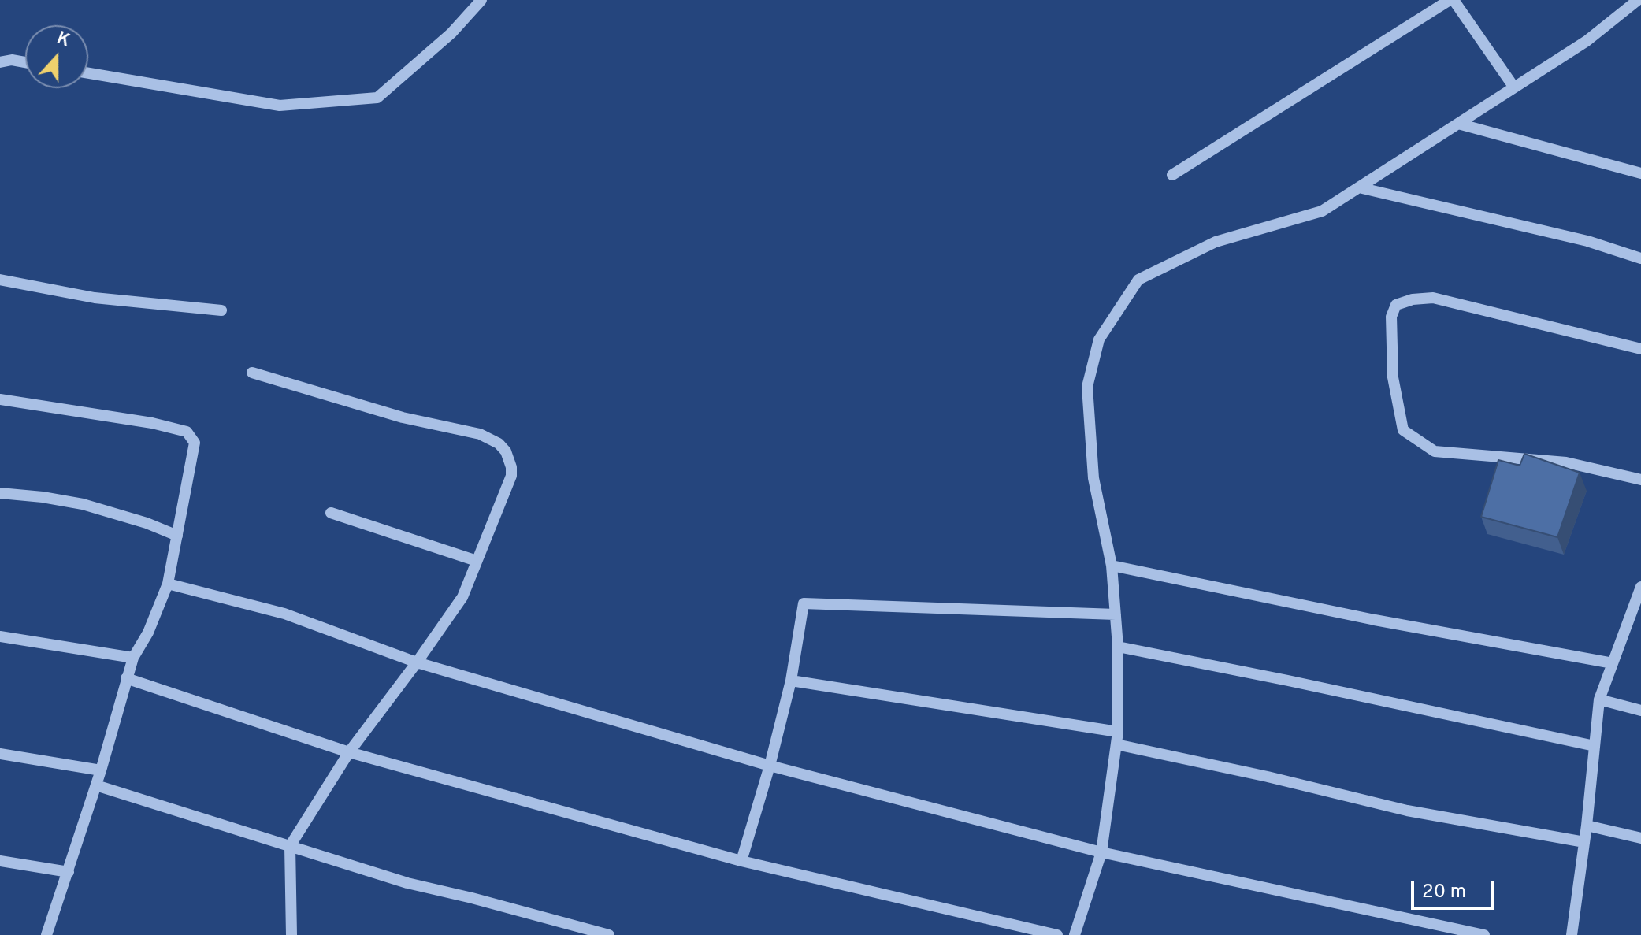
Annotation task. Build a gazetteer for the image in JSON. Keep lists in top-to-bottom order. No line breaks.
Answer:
{"scale_bar":"20 m","north":"top"}
